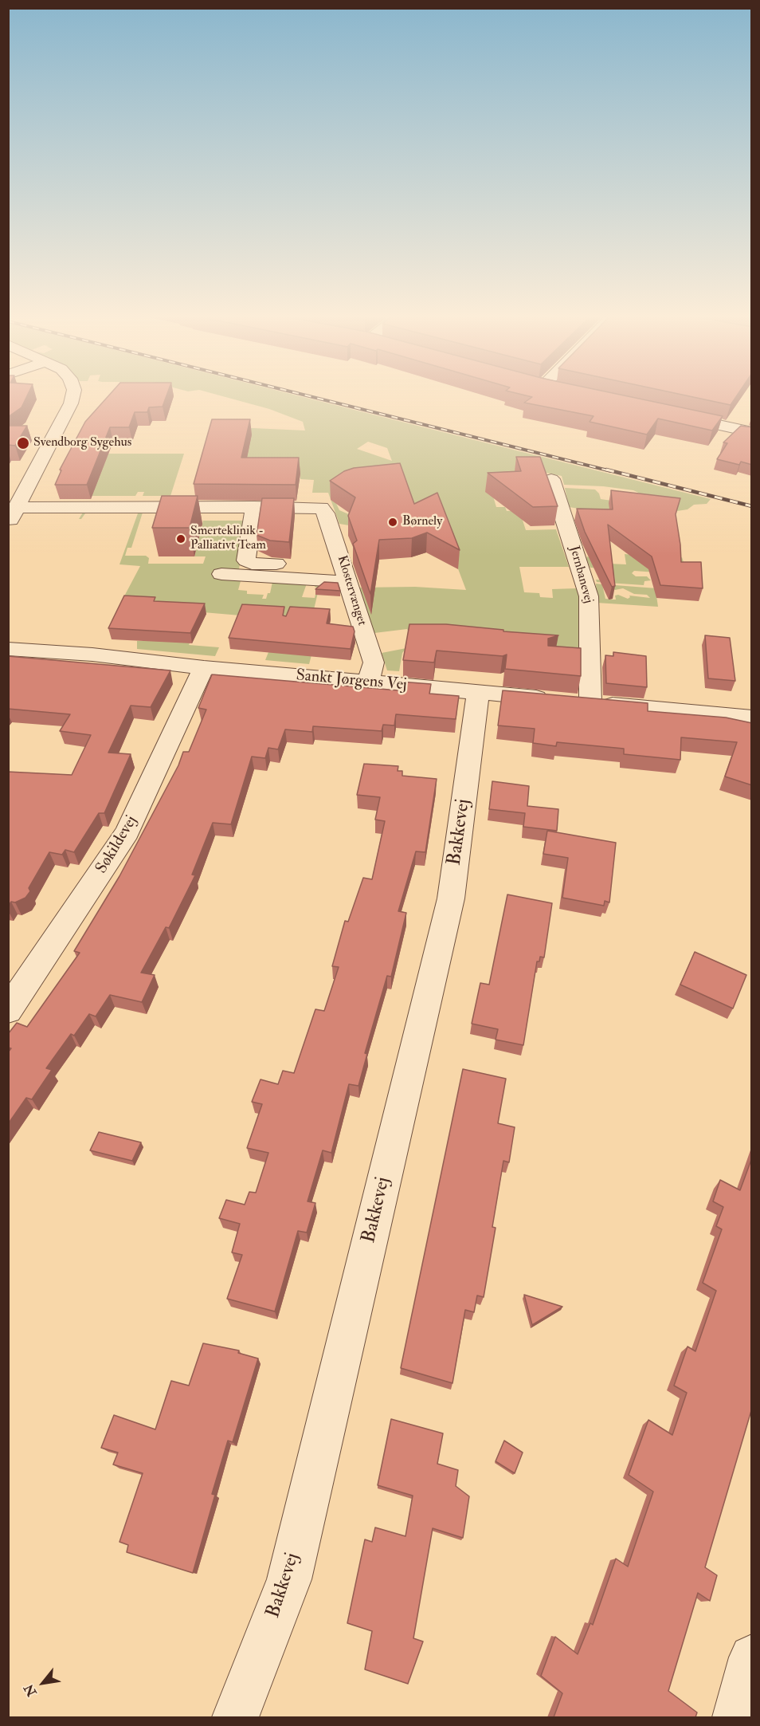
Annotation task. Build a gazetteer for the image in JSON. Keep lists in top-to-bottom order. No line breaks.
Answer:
{"streets":{"street":["Jernbanevej","Klostervænget","Sankt Jørgens Vej","Bakkevej","Søkildevej"]},"crossings":[["Jernbanevej","Sankt Jørgens Vej"],["Klostervænget","Sankt Jørgens Vej"],["Sankt Jørgens Vej","Bakkevej"],["Sankt Jørgens Vej","Søkildevej"]],"places":["Svendborg Sygehus","Børnely","Smerteklinik - Palliativt Team"],"north":"bottom left"}
